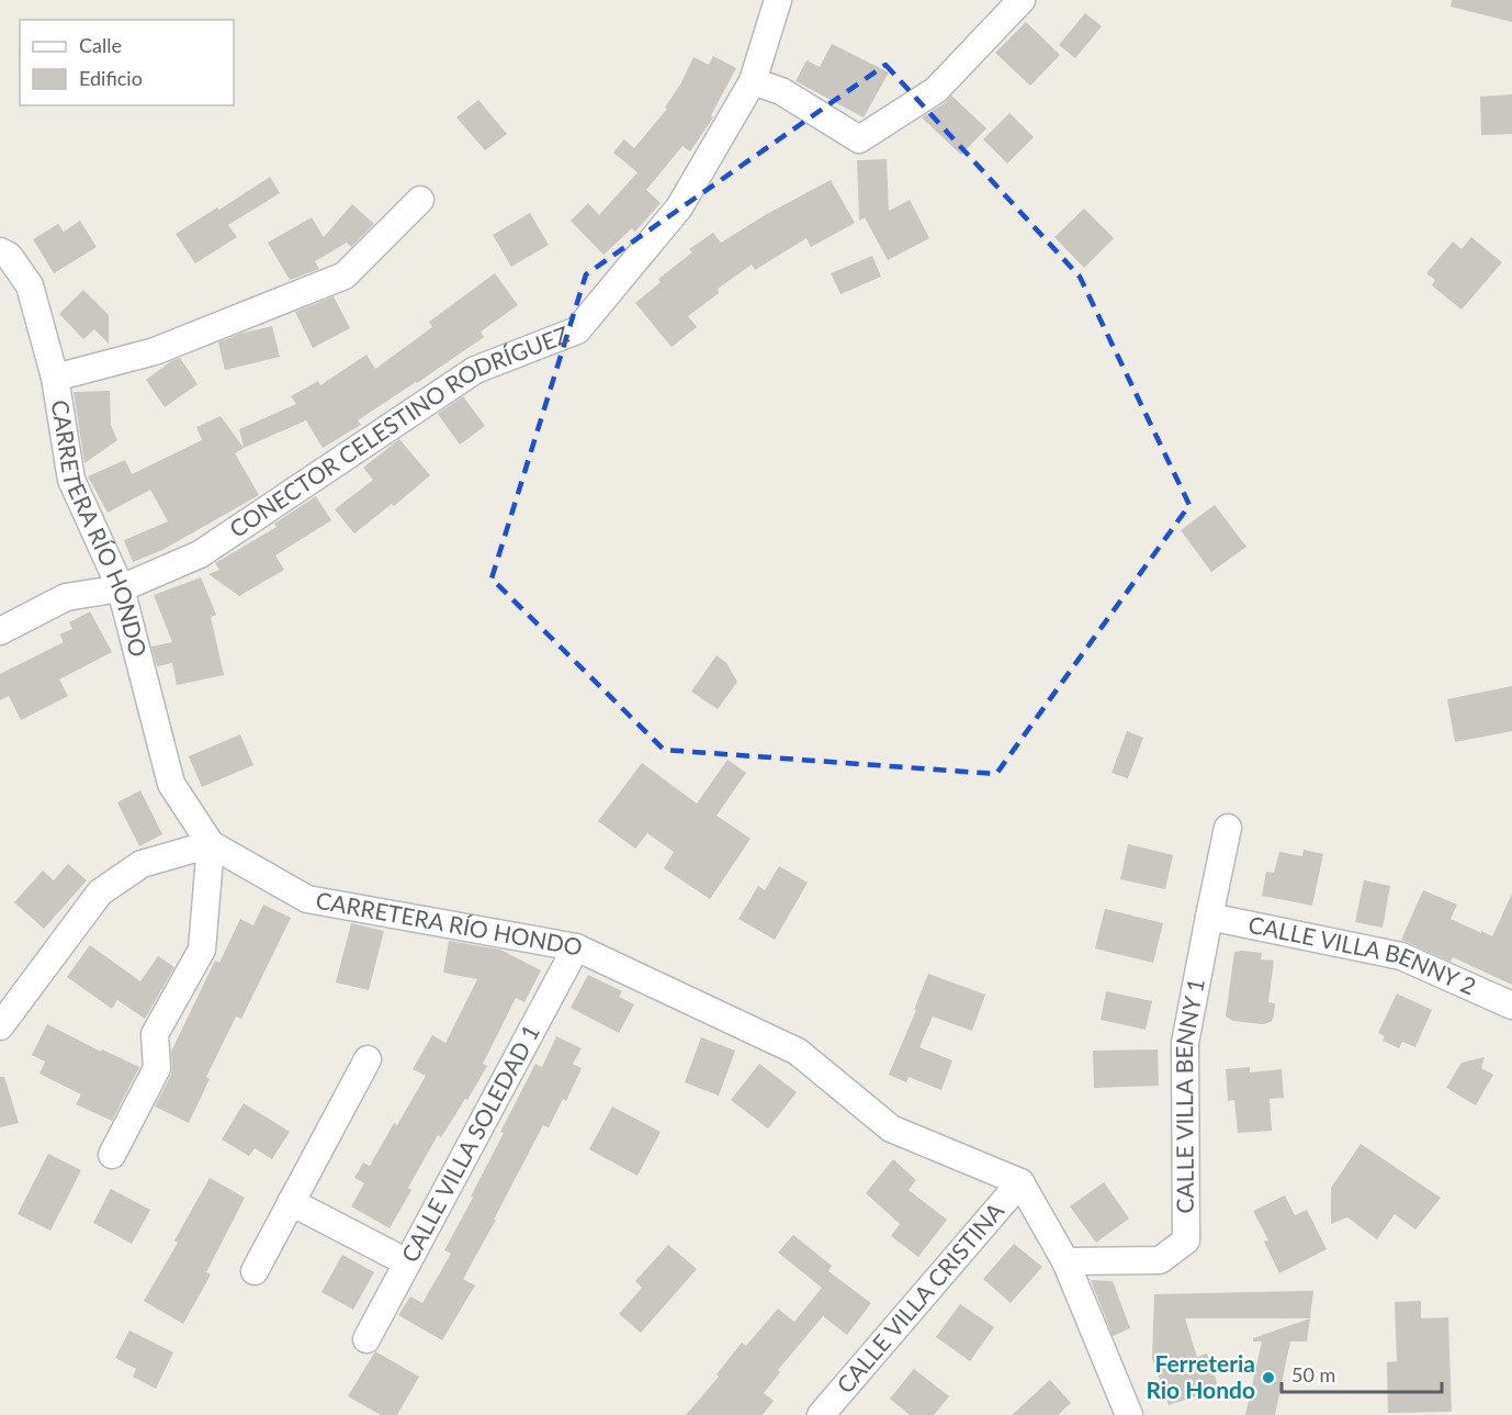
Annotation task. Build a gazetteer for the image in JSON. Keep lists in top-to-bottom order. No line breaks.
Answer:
{"streets":{"street":["CONECTOR CELESTINO RODRÍGUEZ","CARRETERA RÍO HONDO","CALLE VILLA BENNY 2","CALLE VILLA BENNY 1","CALLE VILLA SOLEDAD 1","CALLE VILLA CRISTINA"]},"crossings":[["CONECTOR CELESTINO RODRÍGUEZ","CARRETERA RÍO HONDO"],["CARRETERA RÍO HONDO","CALLE VILLA SOLEDAD 1"],["CARRETERA RÍO HONDO","CALLE VILLA CRISTINA"],["CALLE VILLA BENNY 2","CALLE VILLA BENNY 1"]],"places":["Ferreteria Rio Hondo"],"legend":["Calle","Edificio"],"scale_bar":"50 m"}
